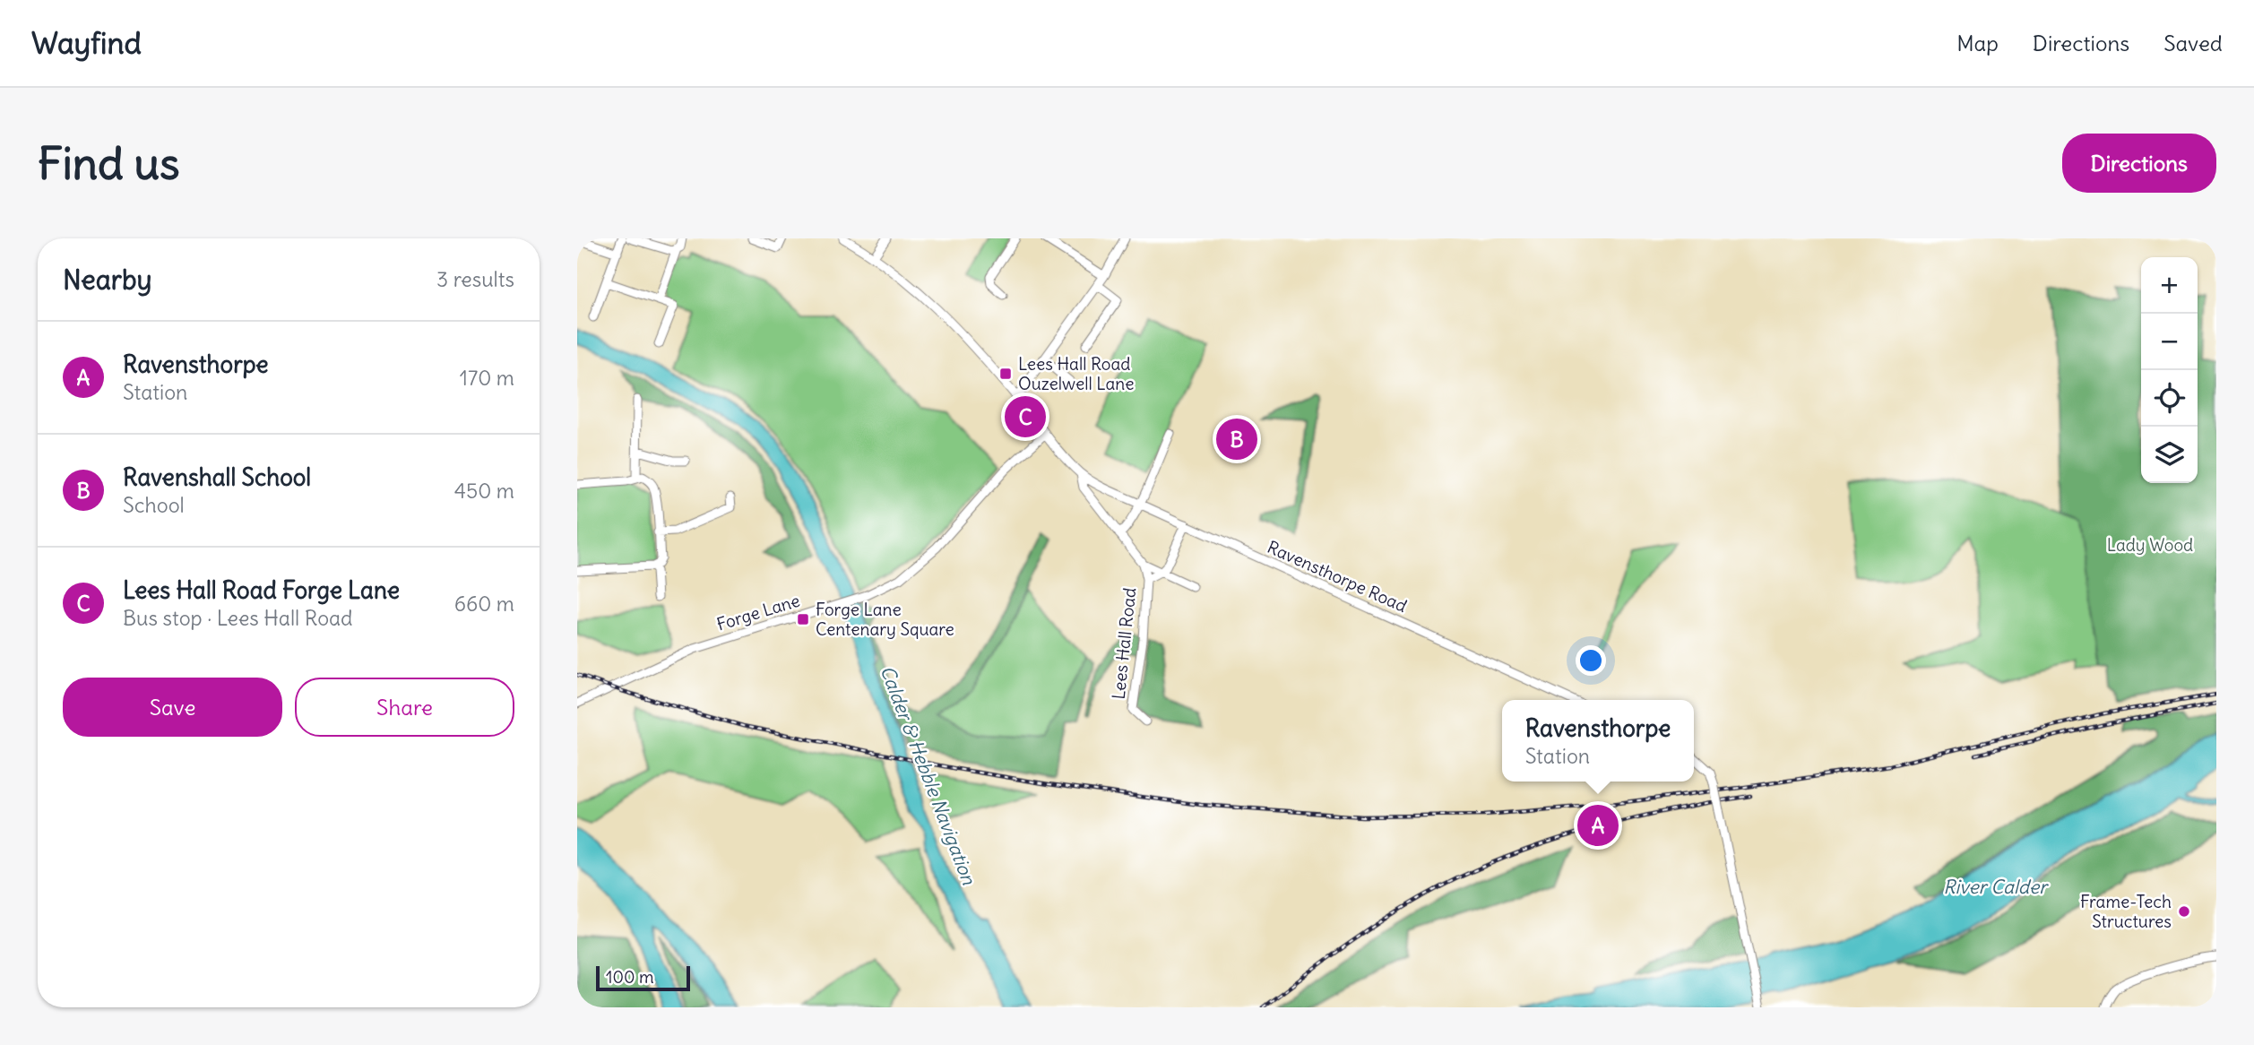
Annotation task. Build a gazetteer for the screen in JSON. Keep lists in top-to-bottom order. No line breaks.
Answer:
{"streets":{"street":["Ravensthorpe Road","Forge Lane","Lees Hall Road"]},"crossings":[["Ravensthorpe Road","Lees Hall Road"],["Forge Lane","Lees Hall Road"]],"water":["Calder & Hebble Navigation","River Calder"],"parks":["Lady Wood"],"places":{"transit":["Lees Hall Road Ouzelwell Lane","Forge Lane Centenary Square"],"other":["Frame-Tech Structures"]},"scale_bar":"100 m","page":{"header":"Wayfind","nav":["Map","Directions","Saved"],"buttons":["Directions",["Save","Share"]],"title":"Find us","heading":["Nearby","3 results"],"map_buttons":["+","−"],"list":[{"mark":"A","name":"Ravensthorpe","note":"Station","value":"170 m"},{"mark":"B","name":"Ravenshall School","note":"School","value":"450 m"},{"mark":"C","name":"Lees Hall Road Forge Lane","note":"Bus stop · Lees Hall Road","value":"660 m"}],"pins":["C","B","A"],"popup":["Ravensthorpe","Station"],"scale":"100 m"}}
